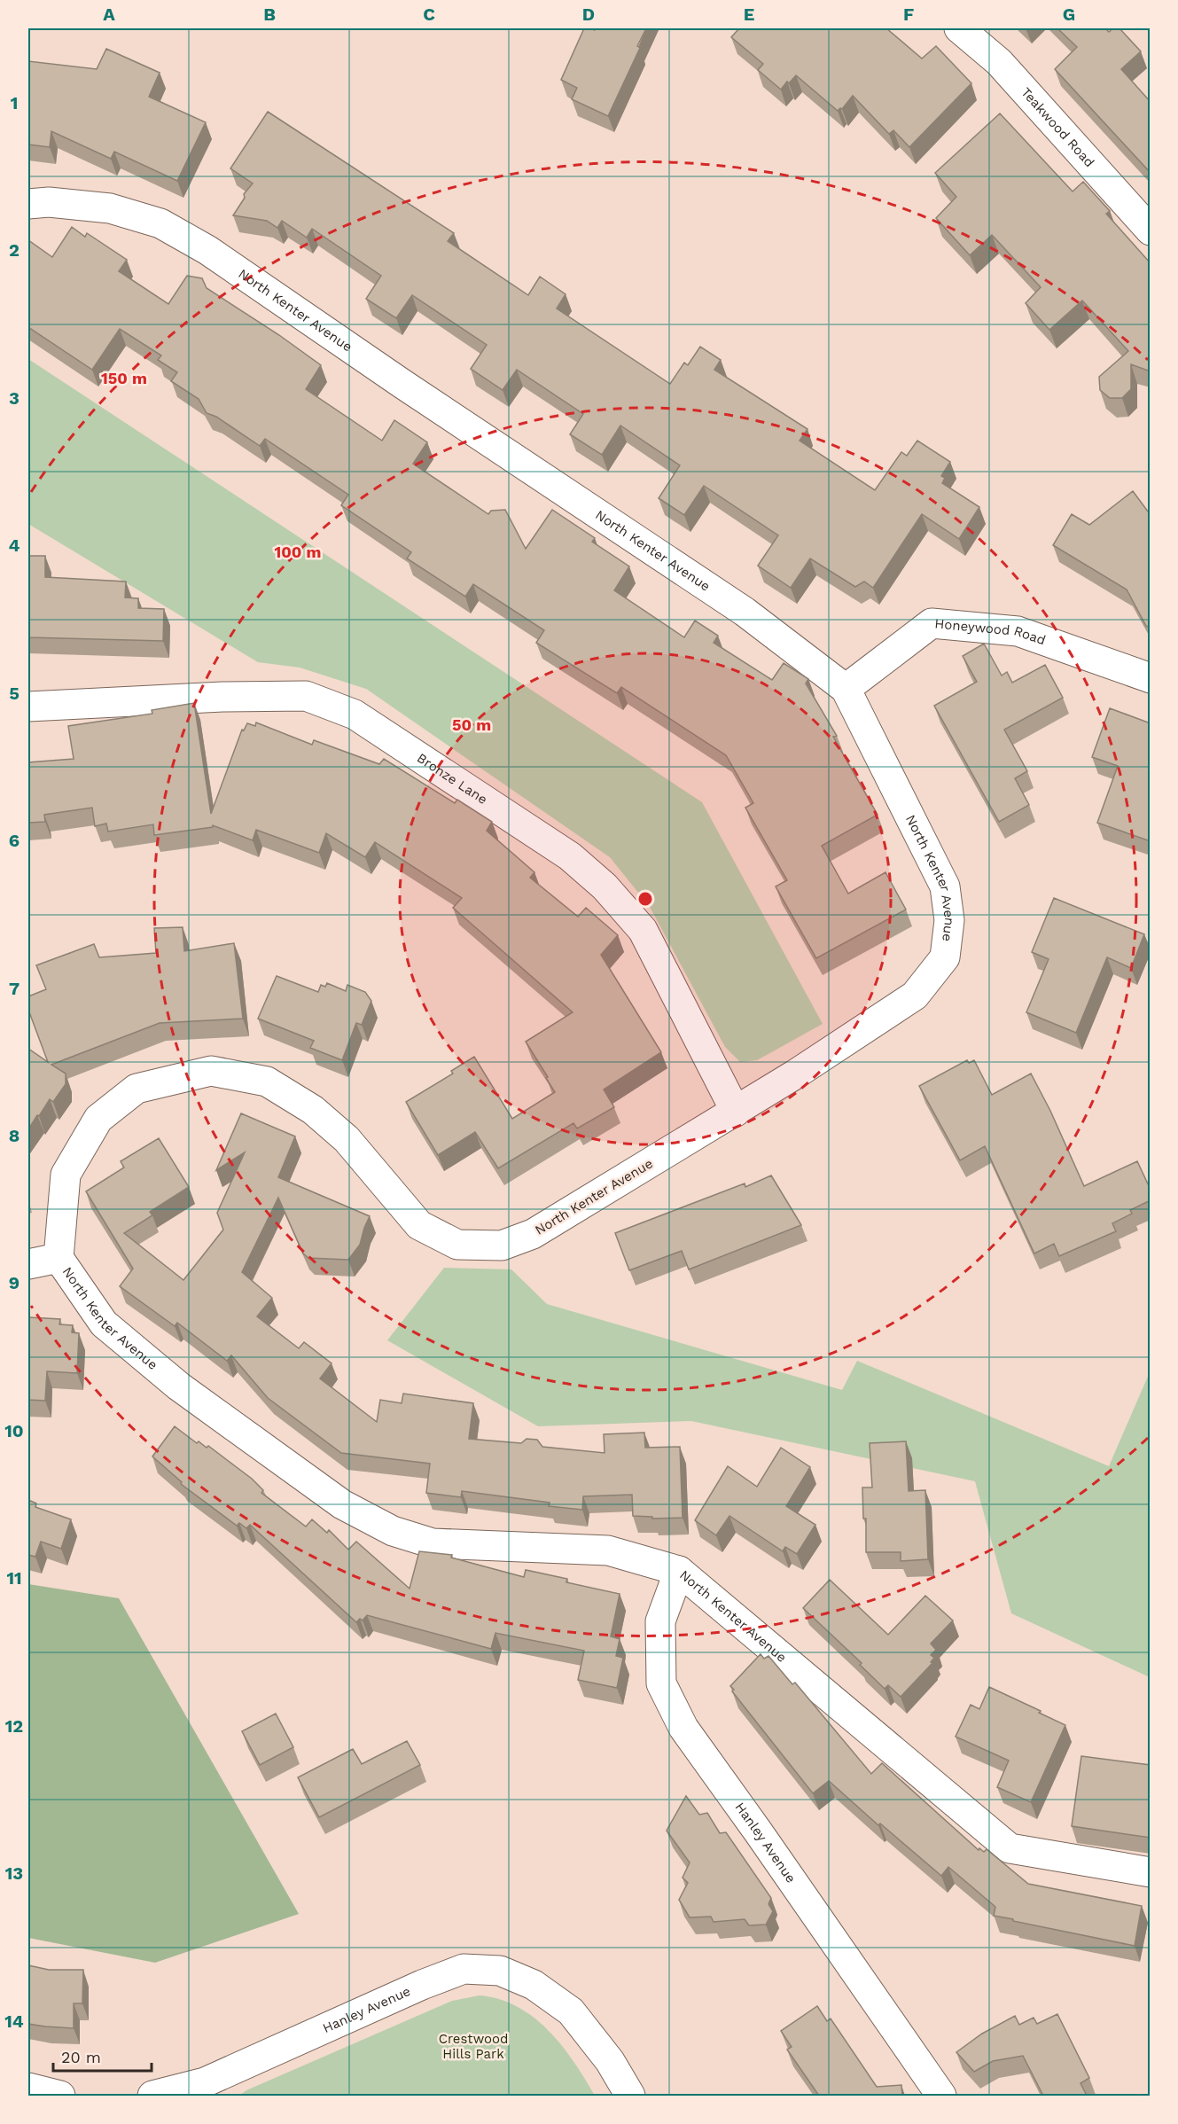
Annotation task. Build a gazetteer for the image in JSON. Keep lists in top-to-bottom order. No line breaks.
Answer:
{"streets":{"street":["Teakwood Road","North Kenter Avenue","Honeywood Road","Bronze Lane","Hanley Avenue"]},"crossings":[["North Kenter Avenue","Honeywood Road"],["North Kenter Avenue","Bronze Lane"],["North Kenter Avenue","Hanley Avenue"]],"parks":["Crestwood Hills Park"],"scale_bar":"20 m","grid":{"columns":["A","B","C","D","E","F","G"],"rows":["1","2","3","4","5","6","7","8","9","10","11","12","13","14"]},"rings":["150 m","100 m","50 m"]}
